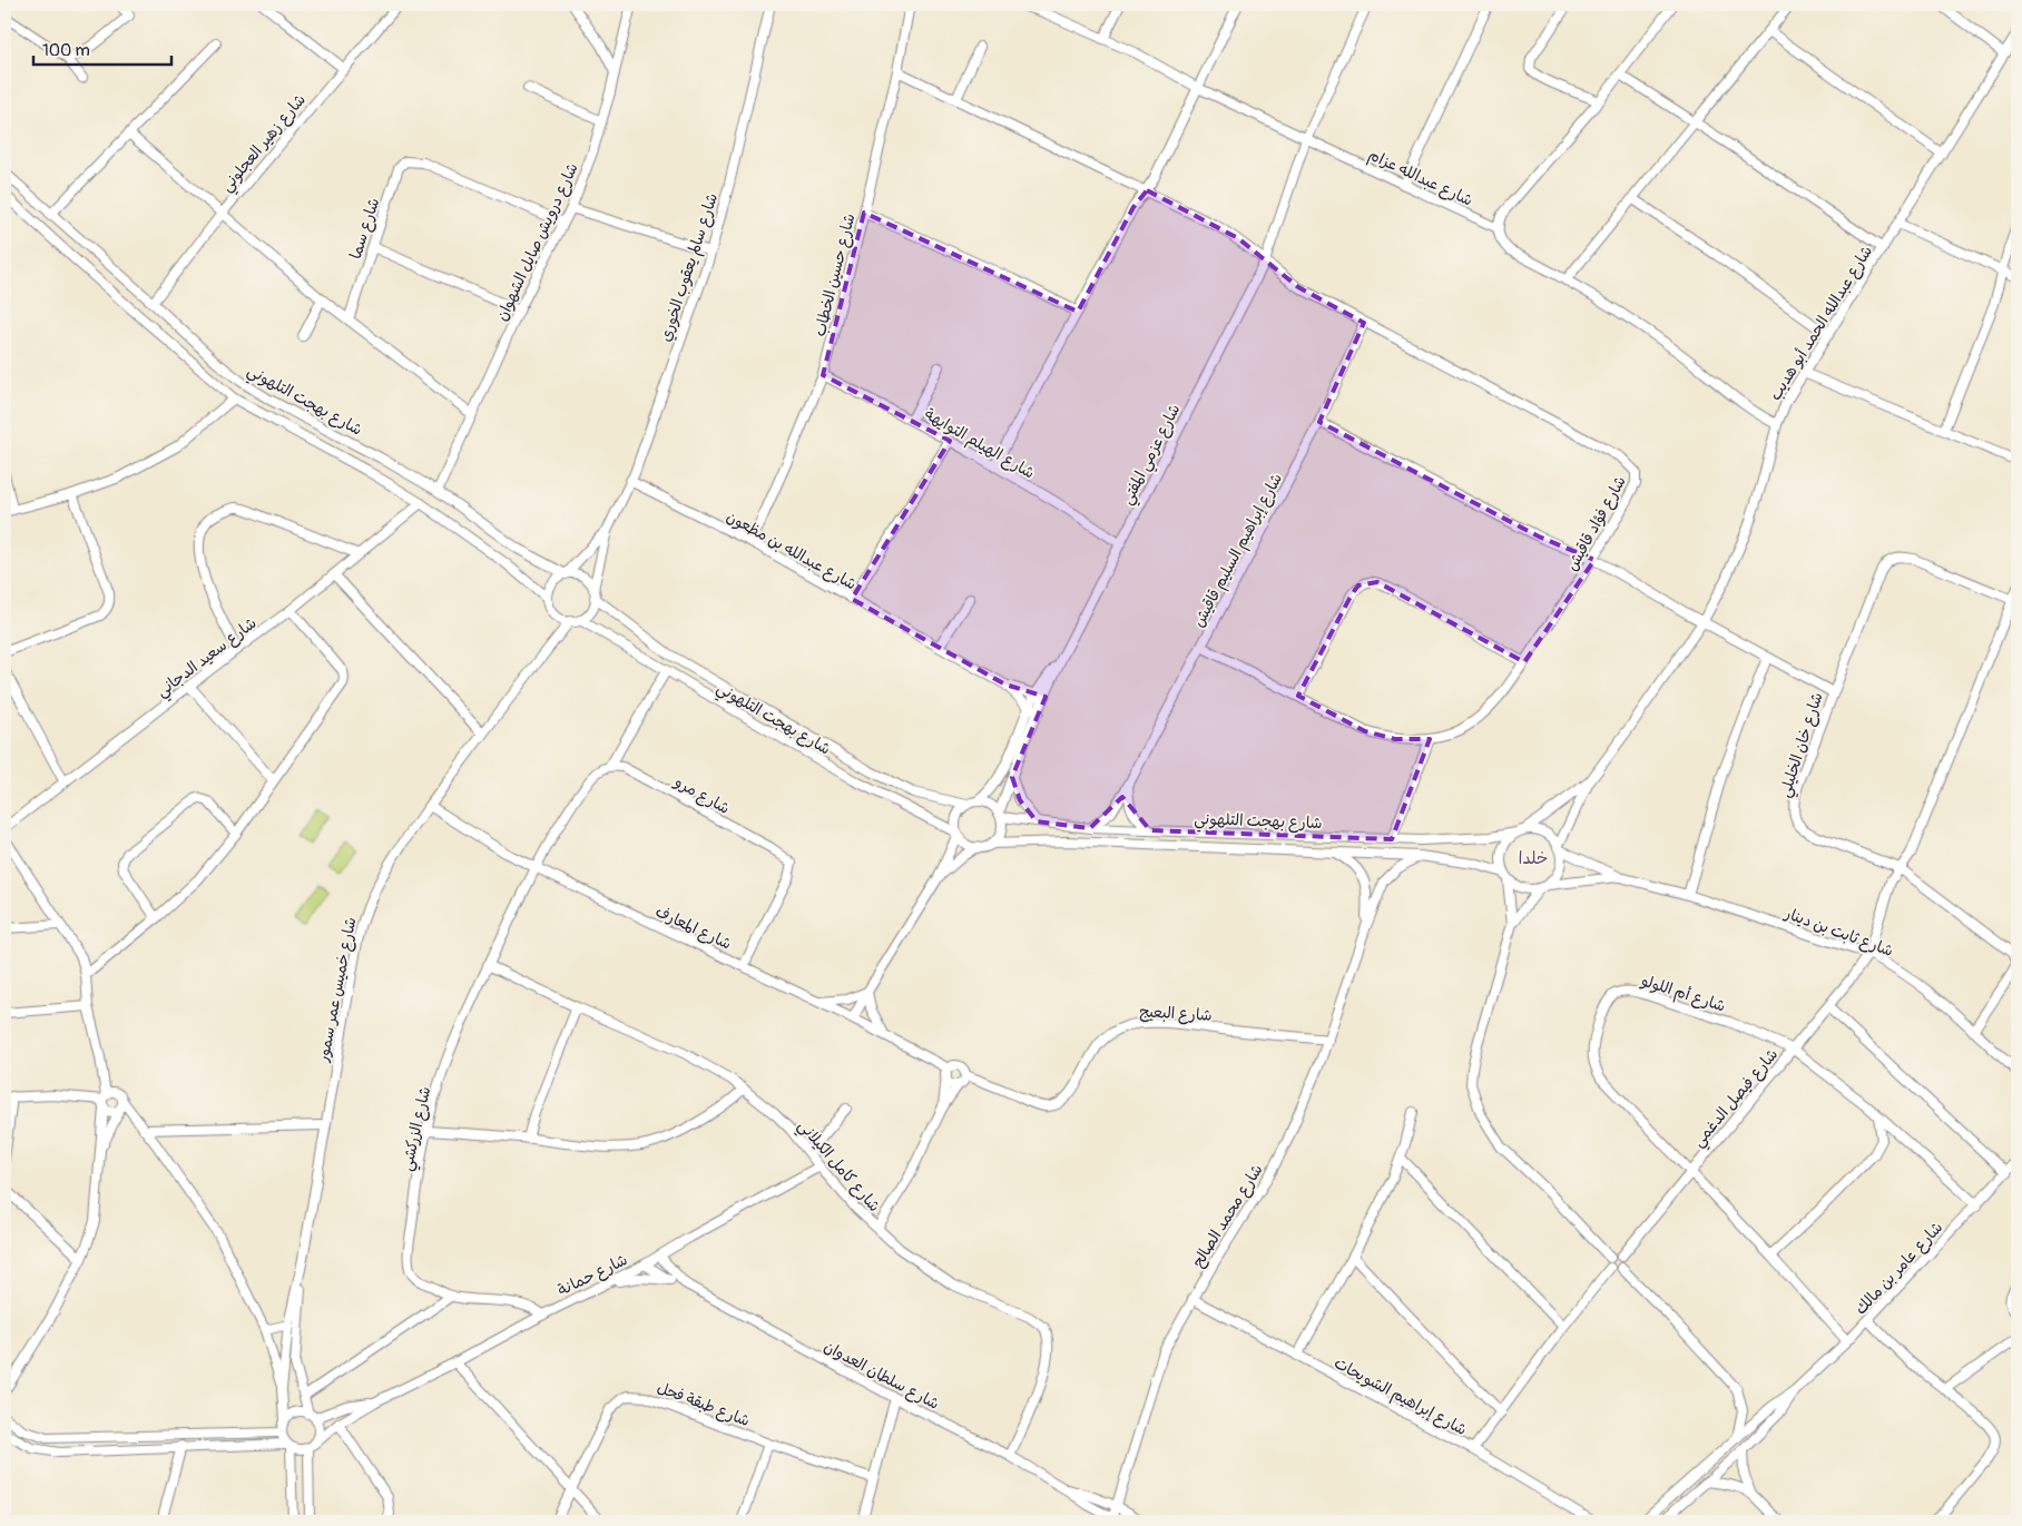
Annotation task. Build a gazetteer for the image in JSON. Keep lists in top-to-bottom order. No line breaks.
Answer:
{"streets":{"street":["شارع زهير العجلوني","شارع عبدالله عزام","شارع سما","شارع درويش صايل الشهوان","شارع سالم يعقوب الخوري","شارع حسين الخطاب","شارع عبدالله الحمد أبو هديب","شارع بهجت التلهوني","شارع الهيلم التوايهة","شارع عزمي المفتي","شارع فؤاد قاقيش","شارع عبدالله بن مظعون","شارع إبراهيم السليم قاقيش","شارع سعيد الدجاني","شارع خان الخليلي","شارع مرو","شارع المعارف","شارع ثابت بن دينار","شارع خميس عمر سمور","شارع أم اللولو","شارع البعيج","شارع فيصل الدغمي","شارع الزركشي","شارع كامل الكيلاني","شارع محمد الصالح","شارع عامر بن مالك","شارع حمانة","شارع سلطان العدوان","شارع إبراهيم الشويحات","شارع طبقة فحل"]},"crossings":[["شارع زهير العجلوني","شارع بهجت التلهوني"],["شارع عبدالله عزام","شارع عزمي المفتي"],["شارع سما","شارع درويش صايل الشهوان"],["شارع درويش صايل الشهوان","شارع بهجت التلهوني"],["شارع سالم يعقوب الخوري","شارع بهجت التلهوني"],["شارع سالم يعقوب الخوري","شارع عبدالله بن مظعون"],["شارع سالم يعقوب الخوري","شارع خميس عمر سمور"],["شارع حسين الخطاب","شارع الهيلم التوايهة"],["شارع حسين الخطاب","شارع فؤاد قاقيش"],["شارع حسين الخطاب","شارع عبدالله بن مظعون"],["شارع عبدالله الحمد أبو هديب","شارع بهجت التلهوني"],["شارع عبدالله الحمد أبو هديب","شارع ثابت بن دينار"],["شارع بهجت التلهوني","شارع عزمي المفتي"],["شارع بهجت التلهوني","شارع إبراهيم السليم قاقيش"],["شارع بهجت التلهوني","شارع سعيد الدجاني"],["شارع بهجت التلهوني","شارع ثابت بن دينار"],["شارع بهجت التلهوني","شارع خميس عمر سمور"],["شارع بهجت التلهوني","شارع محمد الصالح"],["شارع الهيلم التوايهة","شارع عزمي المفتي"],["شارع عزمي المفتي","شارع فؤاد قاقيش"],["شارع عزمي المفتي","شارع عبدالله بن مظعون"],["شارع فؤاد قاقيش","شارع إبراهيم السليم قاقيش"],["شارع خان الخليلي","شارع ثابت بن دينار"],["شارع مرو","شارع المعارف"],["شارع المعارف","شارع خميس عمر سمور"],["شارع المعارف","شارع الزركشي"],["شارع ثابت بن دينار","شارع فيصل الدغمي"],["شارع خميس عمر سمور","شارع حمانة"],["شارع أم اللولو","شارع فيصل الدغمي"],["شارع أم اللولو","شارع عامر بن مالك"],["شارع البعيج","شارع محمد الصالح"],["شارع الزركشي","شارع كامل الكيلاني"],["شارع الزركشي","شارع حمانة"],["شارع كامل الكيلاني","شارع حمانة"],["شارع كامل الكيلاني","شارع سلطان العدوان"],["شارع محمد الصالح","شارع سلطان العدوان"],["شارع محمد الصالح","شارع إبراهيم الشويحات"],["شارع حمانة","شارع سلطان العدوان"]],"districts":["خلدا"],"scale_bar":"100 m"}
